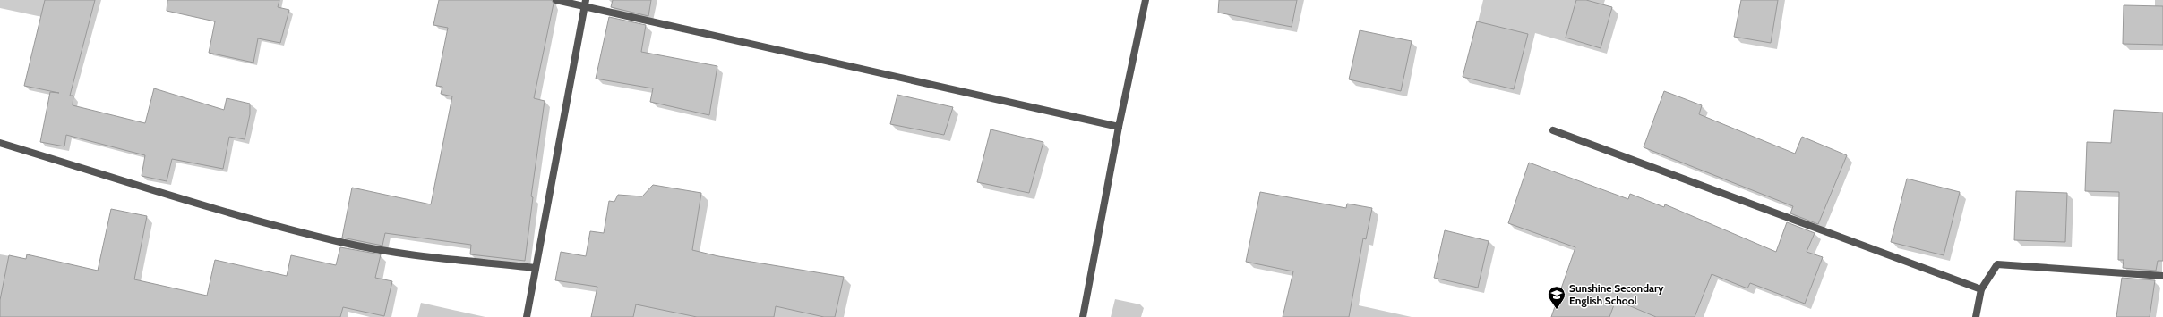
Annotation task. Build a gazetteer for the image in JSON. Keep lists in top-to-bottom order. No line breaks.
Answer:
{"places":{"school or university":["Sunshine Secondary English School"]}}
